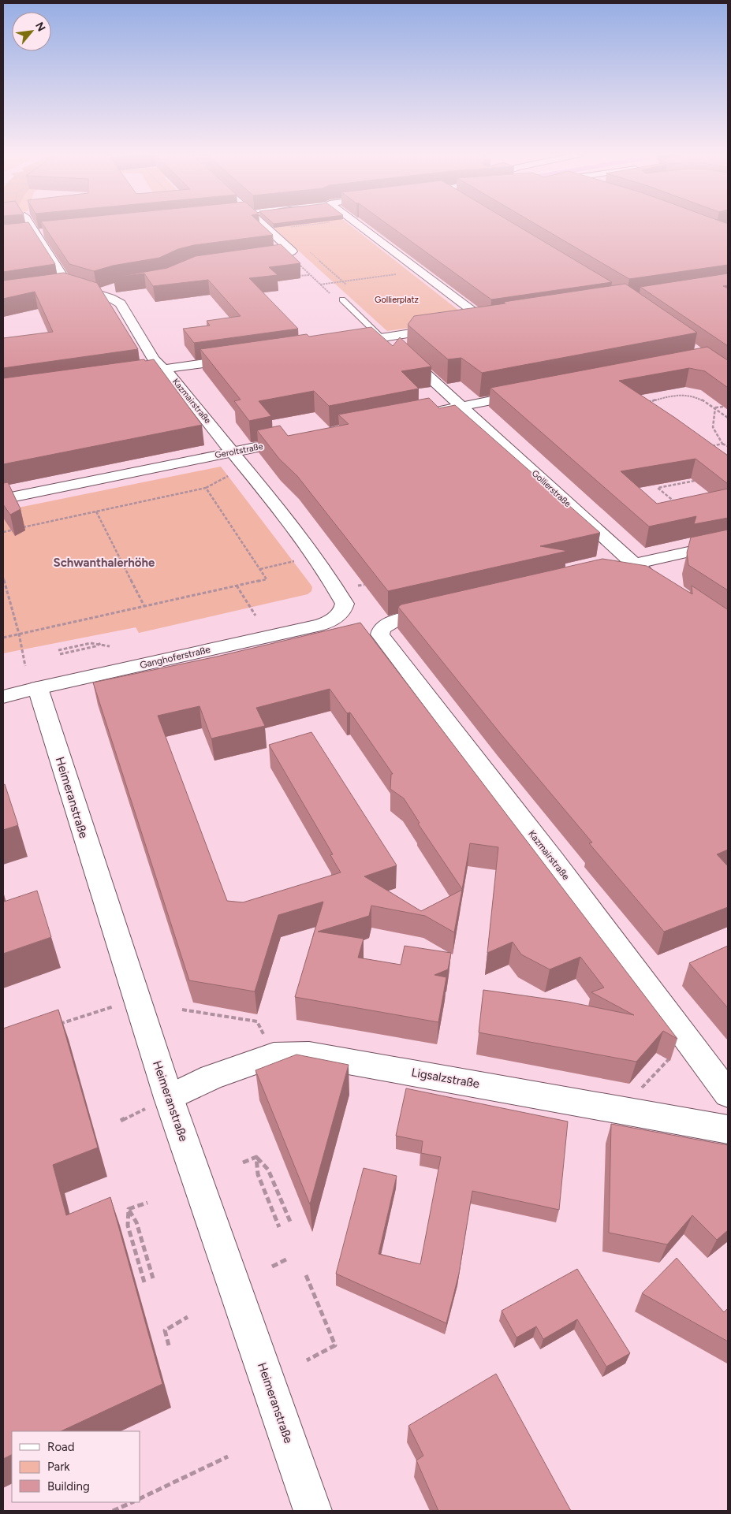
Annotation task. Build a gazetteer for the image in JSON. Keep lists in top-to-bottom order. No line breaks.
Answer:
{"streets":{"street":["Kazmairstraße","Geroltstraße","Gollierstraße","Ganghoferstraße","Heimeranstraße","Ligsalzstraße"]},"crossings":[["Kazmairstraße","Geroltstraße"],["Kazmairstraße","Ganghoferstraße"],["Ganghoferstraße","Heimeranstraße"],["Heimeranstraße","Ligsalzstraße"]],"districts":["Schwanthalerhöhe"],"parks":["Gollierplatz"],"legend":["Road","Park","Building"],"north":"top right"}
